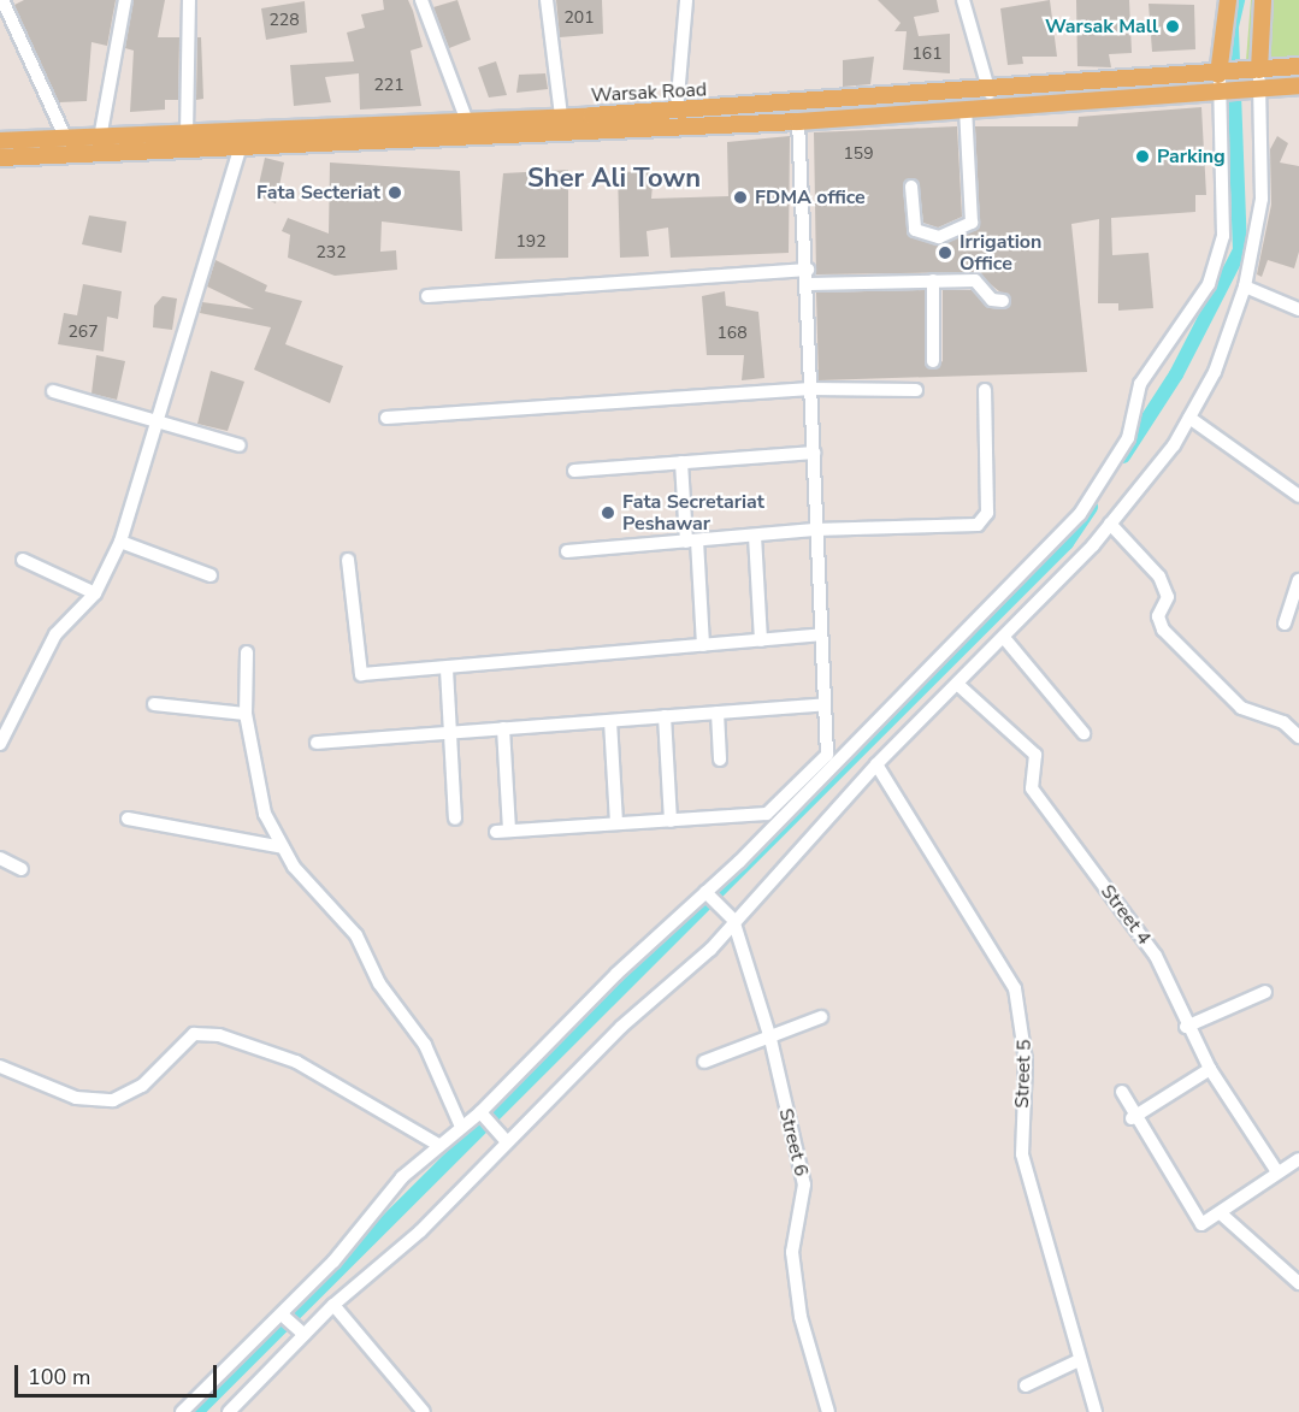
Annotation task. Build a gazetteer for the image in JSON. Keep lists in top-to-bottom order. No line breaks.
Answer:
{"streets":{"main road":["Warsak Road"],"street":["Street 4","Street 5","Street 6"]},"districts":["Sher Ali Town"],"places":["Warsak Mall","Parking","Fata Secteriat","FDMA office","Irrigation Office","Fata Secretariat Peshawar"],"house_numbers":["201","228","161","221","159","192","232","267","168"],"scale_bar":"100 m"}
